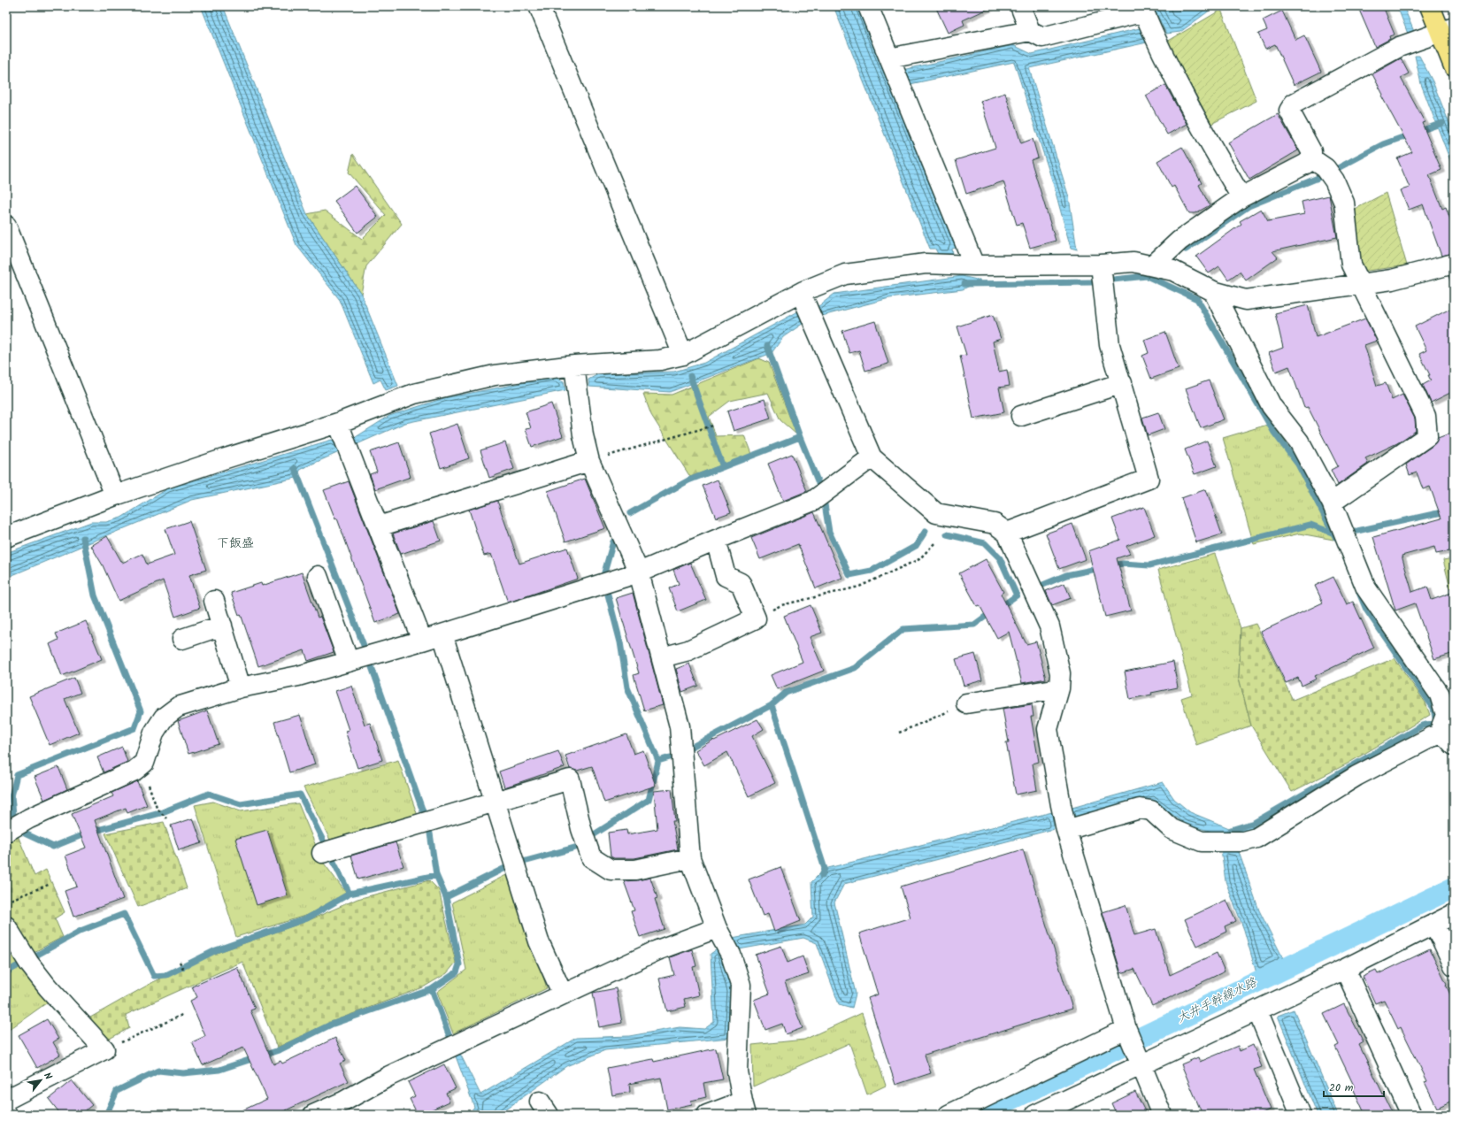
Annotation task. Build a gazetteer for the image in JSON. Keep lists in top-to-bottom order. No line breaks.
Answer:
{"districts":["下飯盛"],"water":["大井手幹線水路"],"scale_bar":"20 m","north":"top right"}
